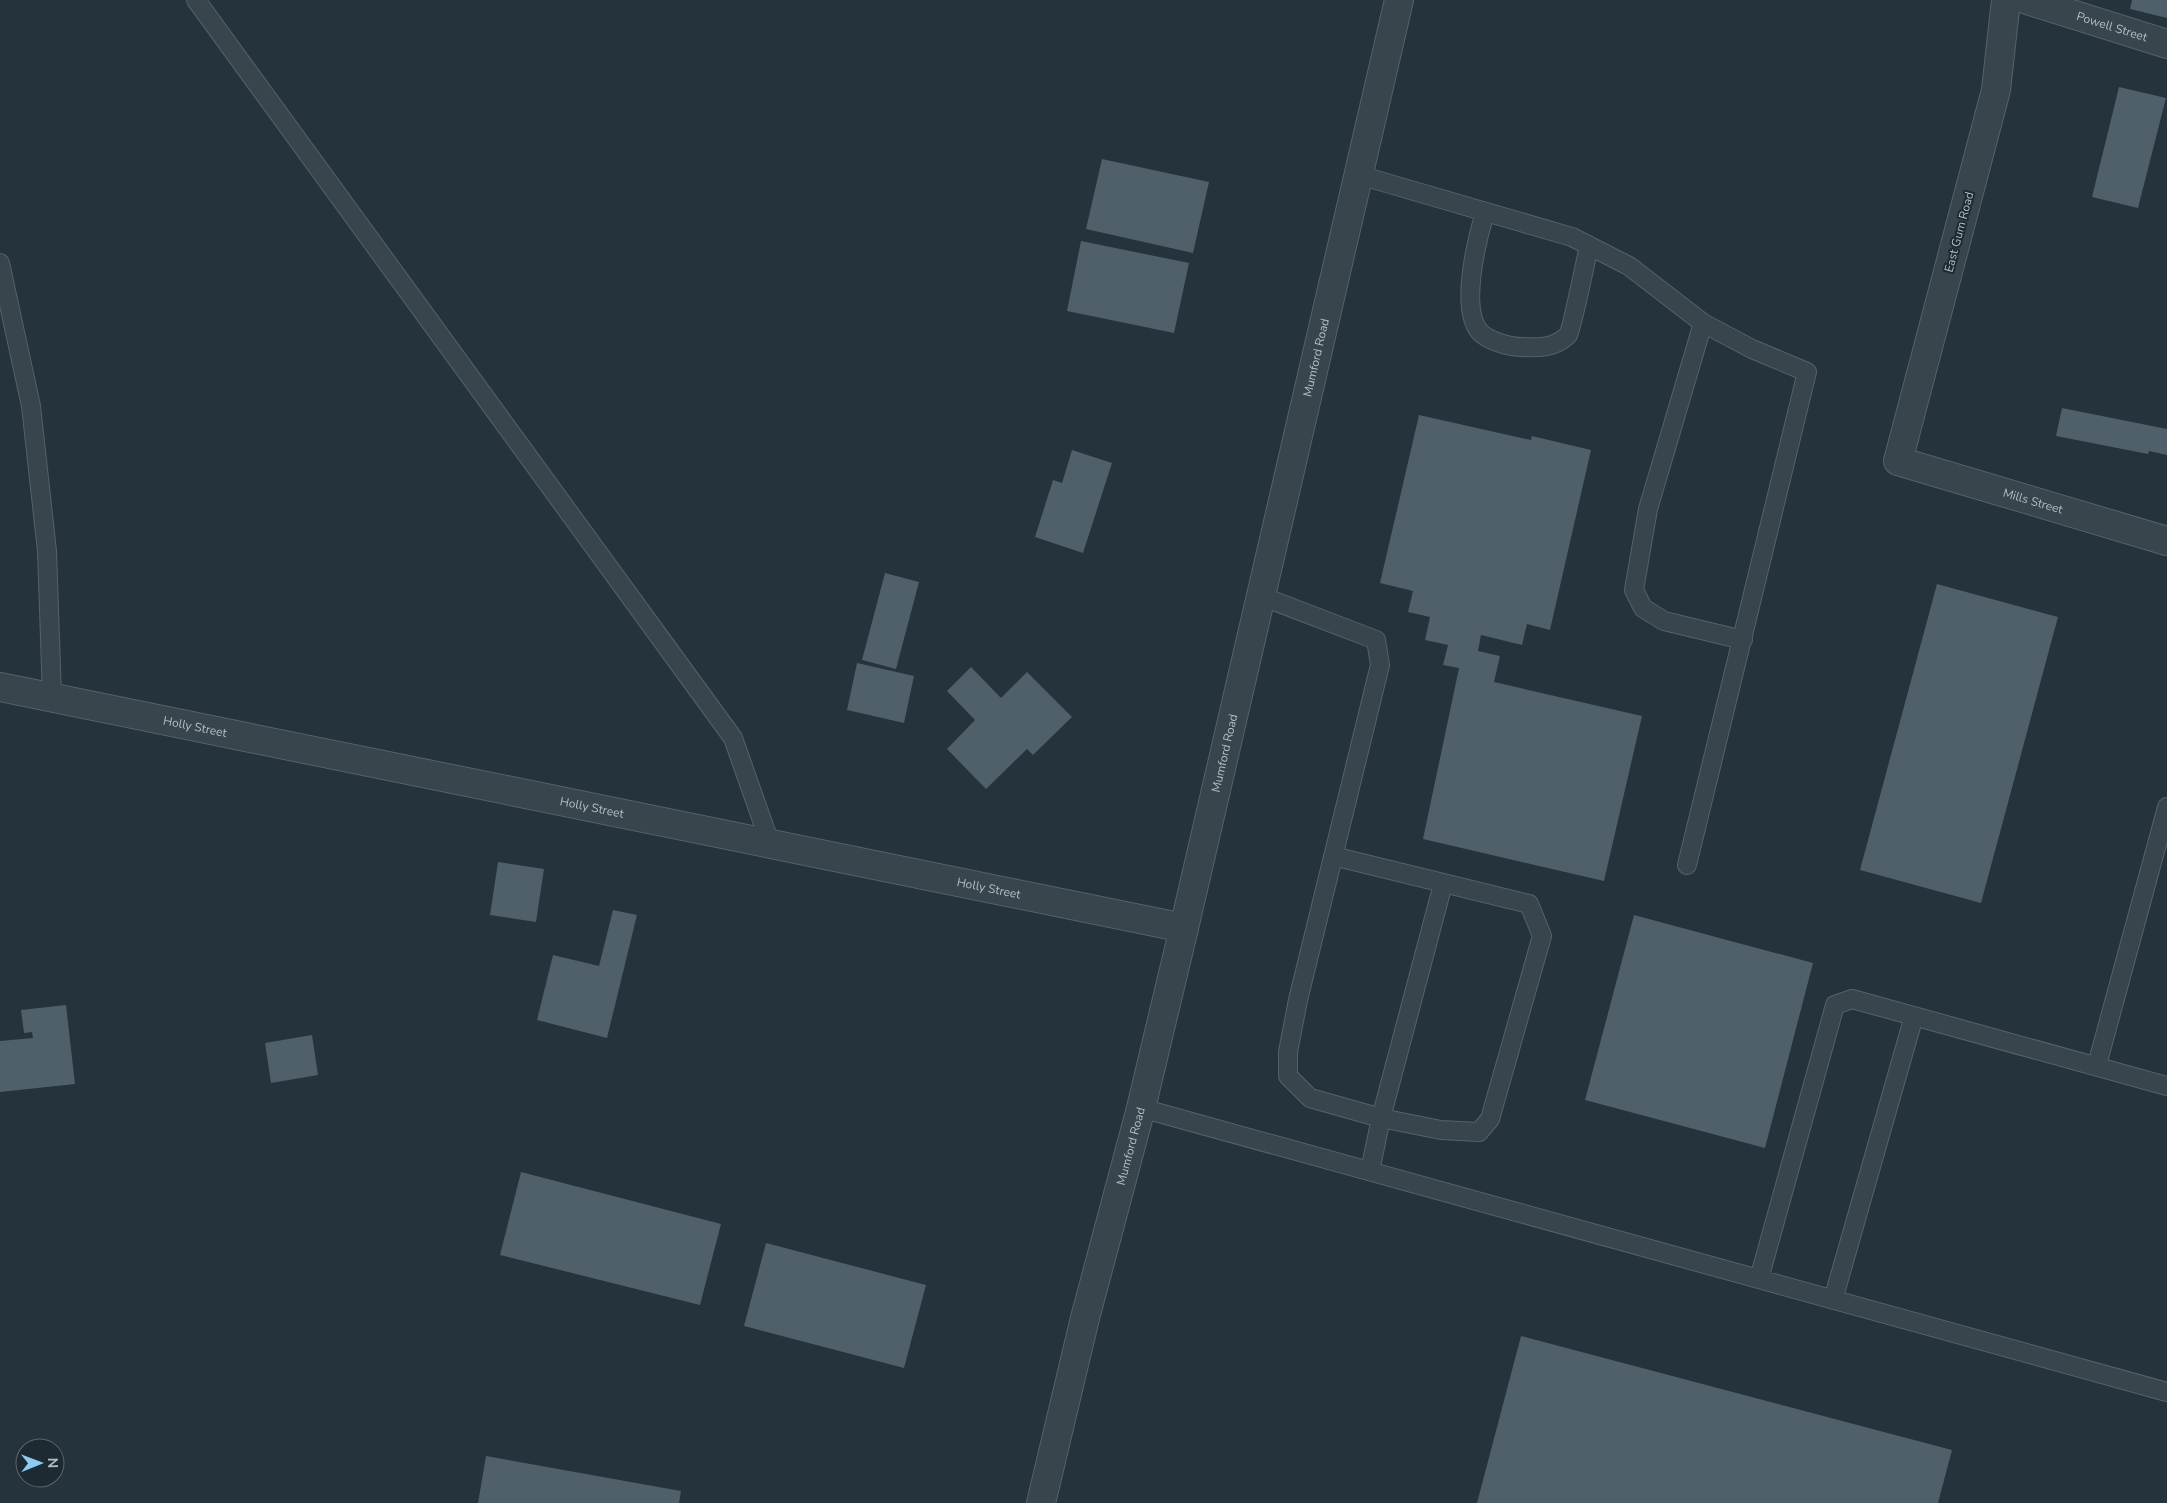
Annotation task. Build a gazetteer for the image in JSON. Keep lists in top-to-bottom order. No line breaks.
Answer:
{"streets":{"street":["Powell Street","East Gum Road","Mumford Road","Mills Street","Holly Street"]},"crossings":[["East Gum Road","Mills Street"],["Mumford Road","Holly Street"]],"north":"right"}
